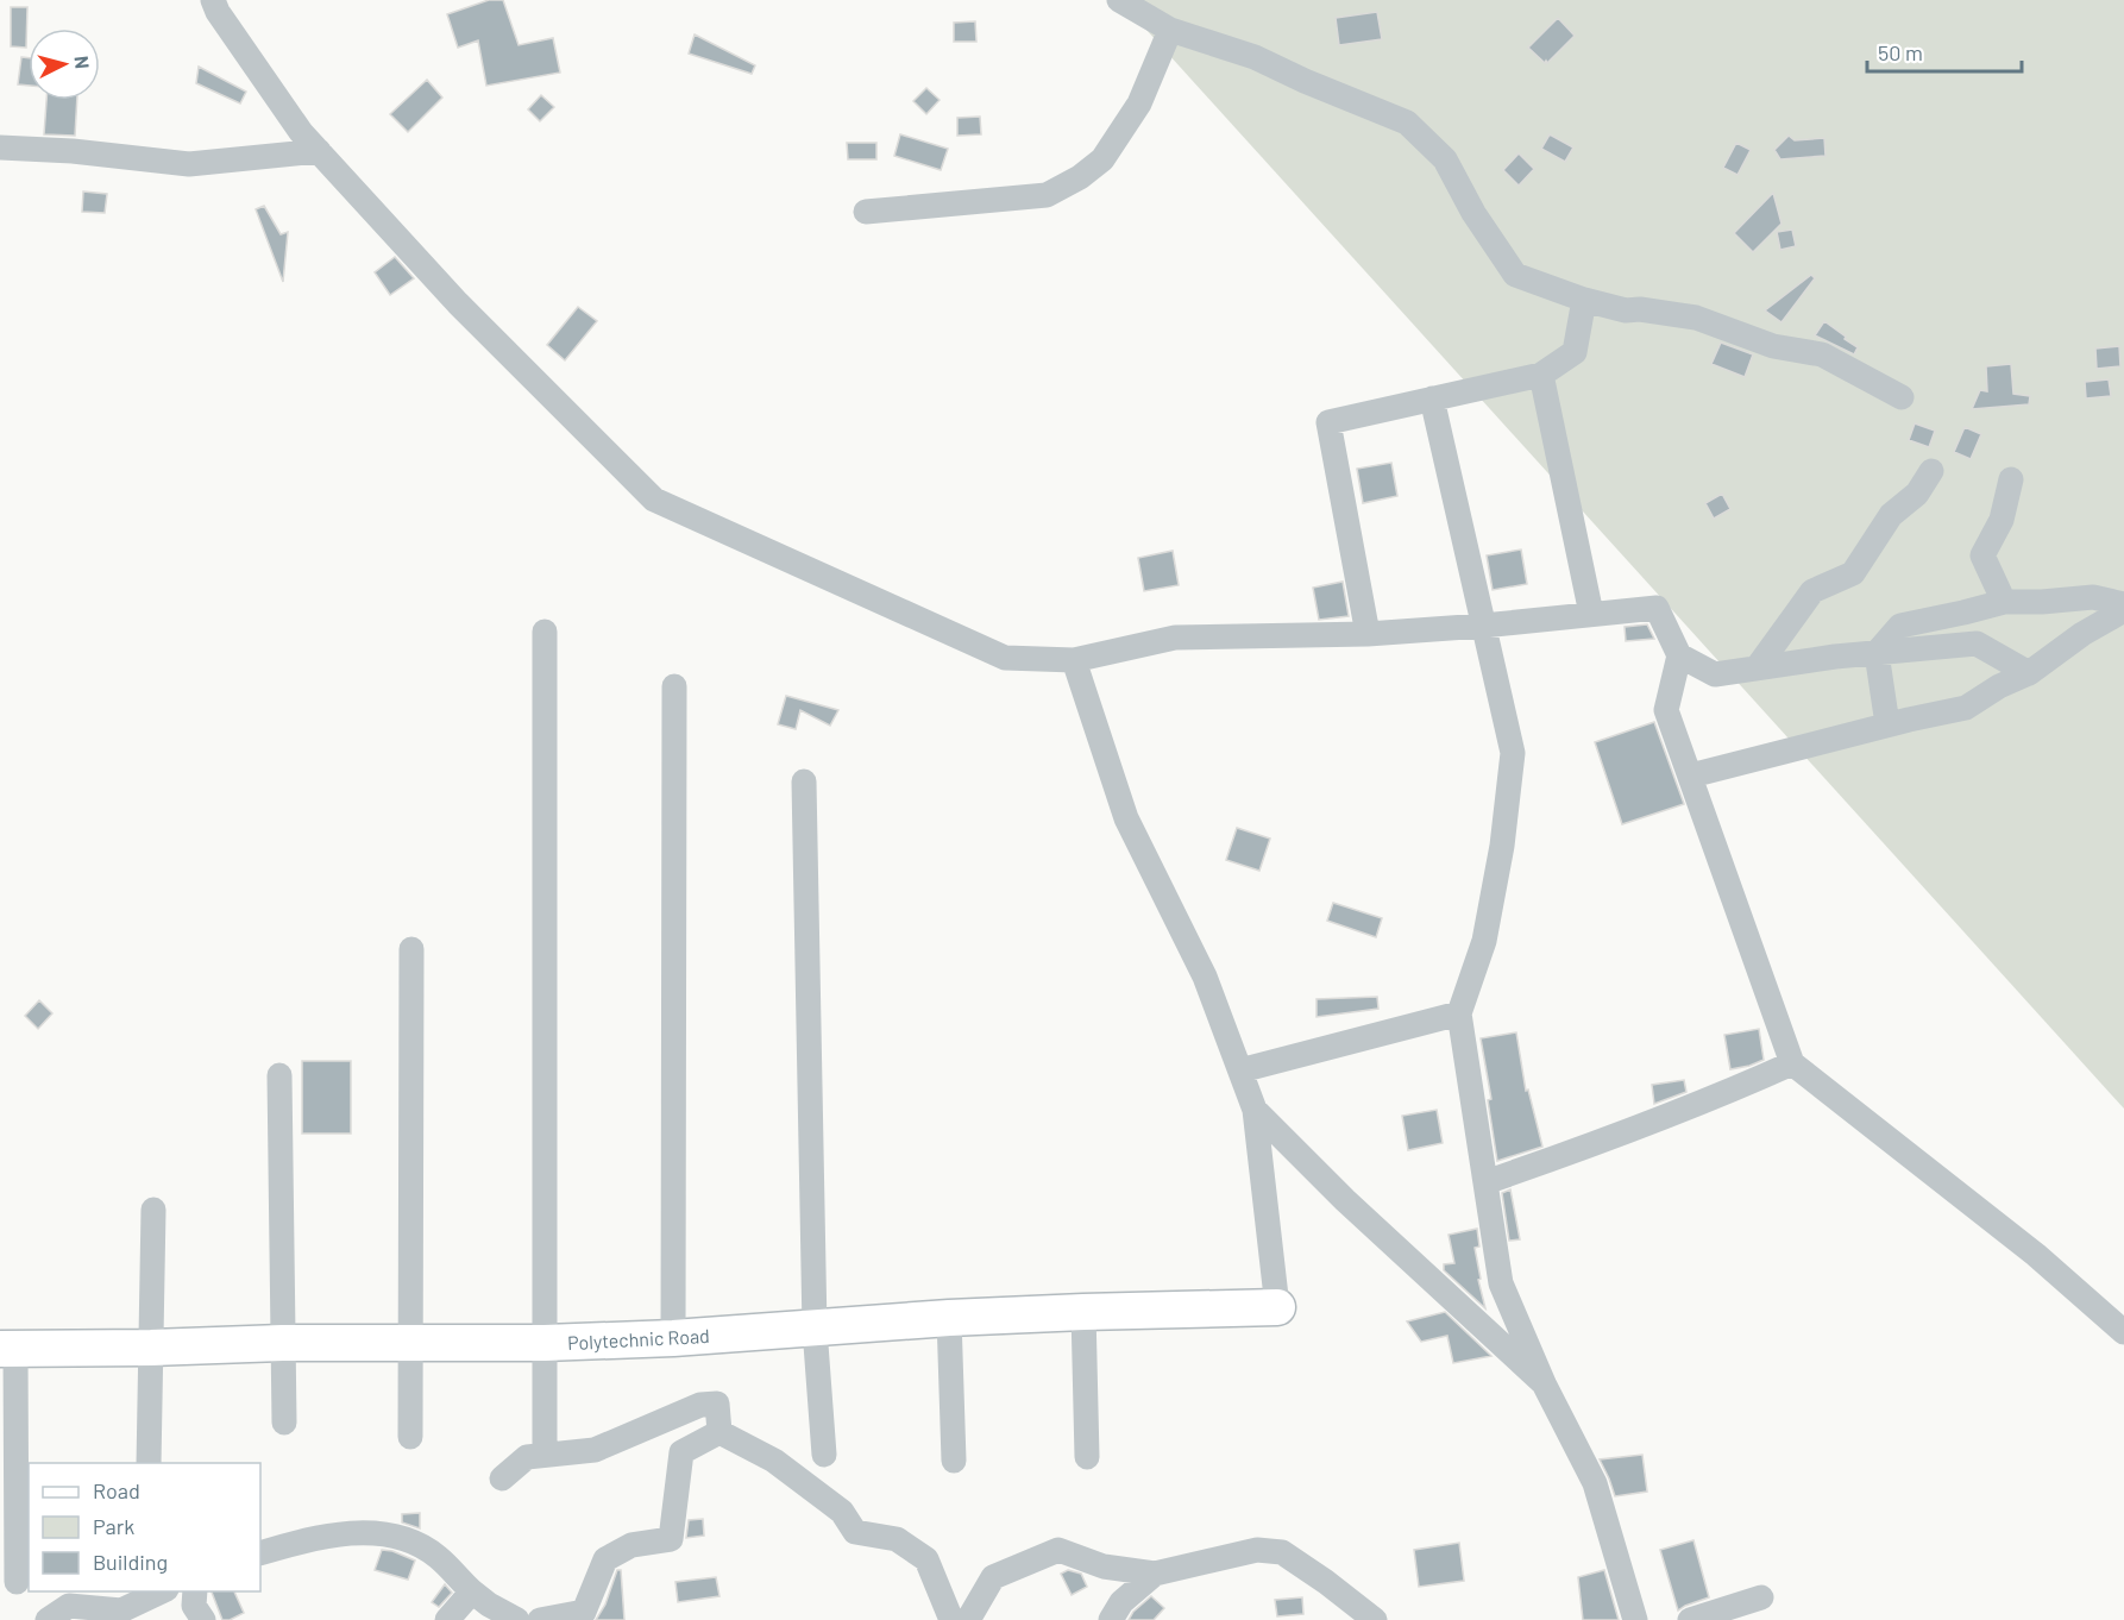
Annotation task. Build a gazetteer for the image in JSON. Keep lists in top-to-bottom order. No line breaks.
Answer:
{"streets":{"street":["Polytechnic Road"]},"legend":["Road","Park","Building"],"scale_bar":"50 m","north":"right"}
